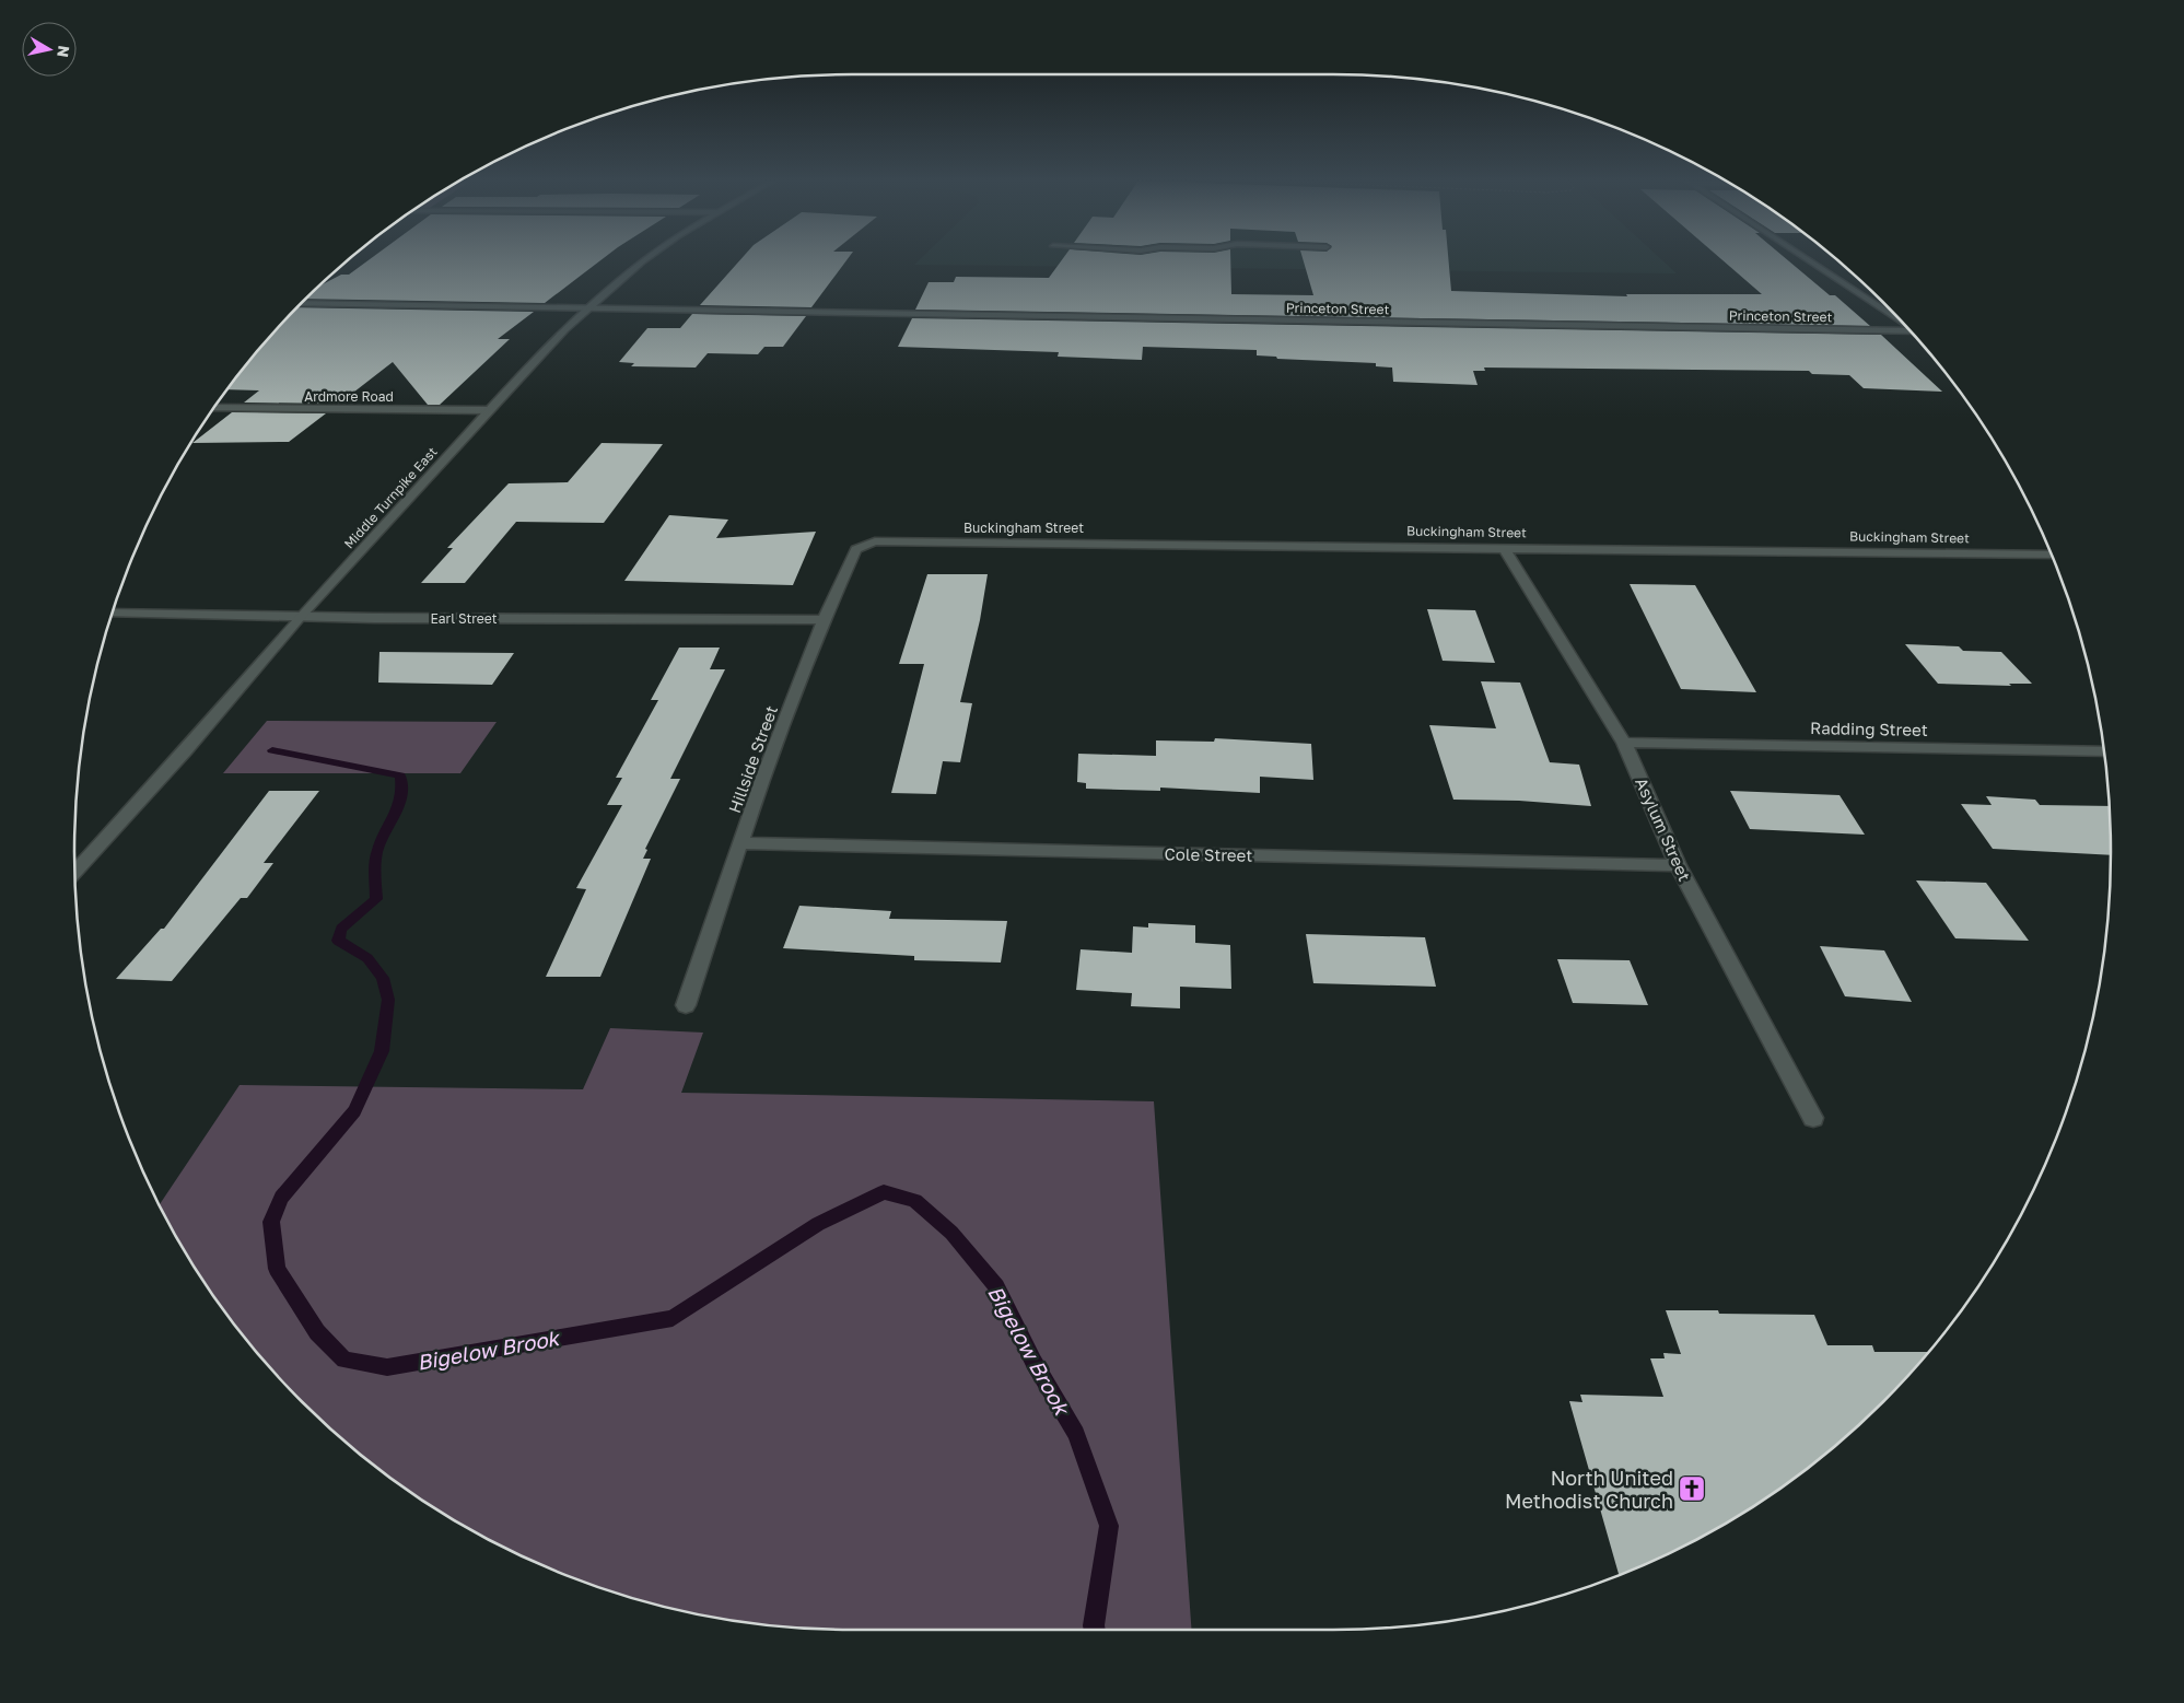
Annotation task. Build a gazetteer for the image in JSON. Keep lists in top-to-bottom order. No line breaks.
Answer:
{"streets":{"street":["Princeton Street","Ardmore Road","Middle Turnpike East","Buckingham Street","Earl Street","Radding Street","Hillside Street","Asylum Street","Cole Street"]},"crossings":[["Princeton Street","Middle Turnpike East"],["Ardmore Road","Middle Turnpike East"],["Middle Turnpike East","Earl Street"],["Buckingham Street","Hillside Street"],["Buckingham Street","Asylum Street"],["Earl Street","Hillside Street"],["Radding Street","Asylum Street"],["Hillside Street","Cole Street"],["Asylum Street","Cole Street"]],"water":["Bigelow Brook"],"places":{"church":["North United Methodist Church"]},"north":"right"}
